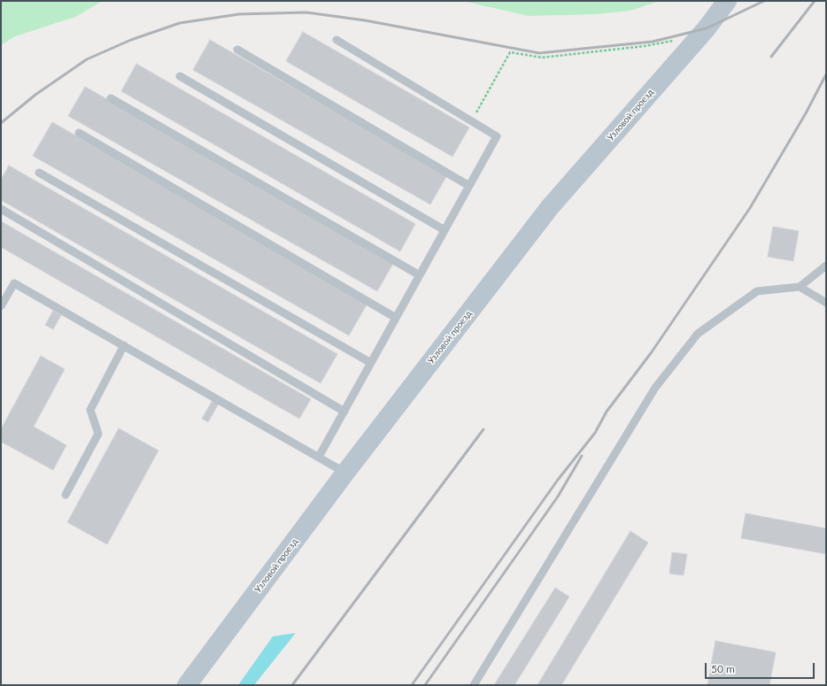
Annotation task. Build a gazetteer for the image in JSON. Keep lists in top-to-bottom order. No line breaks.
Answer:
{"streets":{"street":["Узловой проезд"]},"scale_bar":"50 m"}
